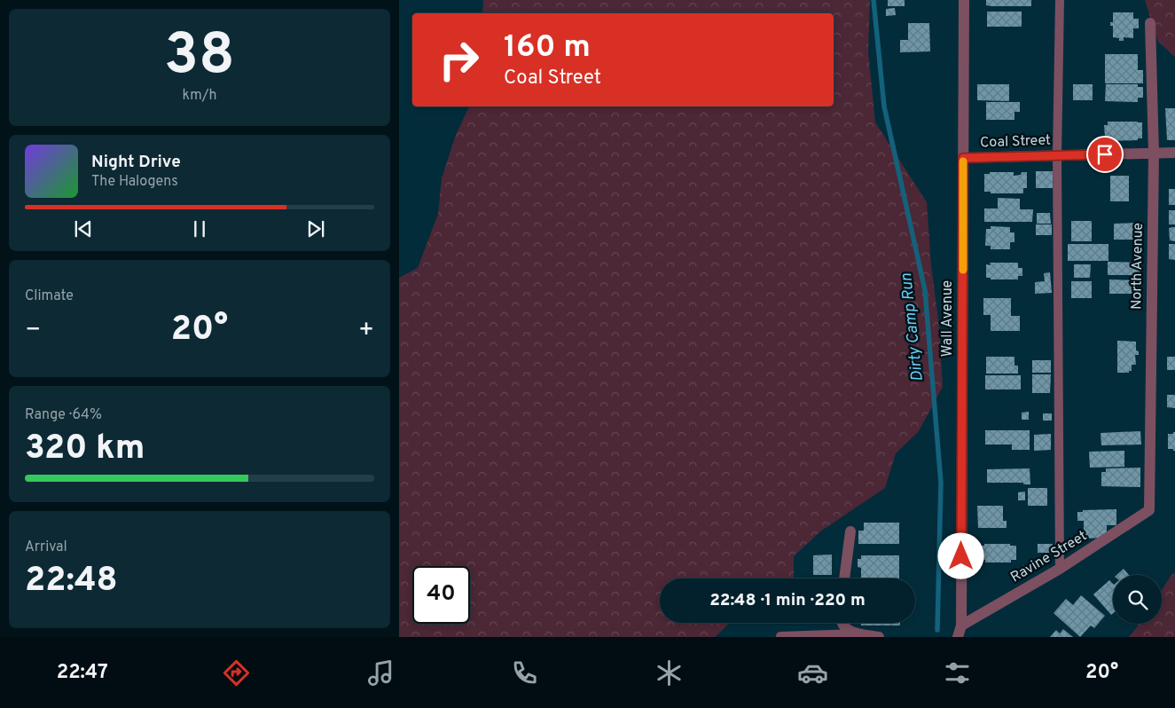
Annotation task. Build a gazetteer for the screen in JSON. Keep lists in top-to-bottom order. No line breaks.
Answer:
{"streets":{"street":["Coal Street","North Avenue","Wall Avenue","Ravine Street"]},"crossings":[["Coal Street","North Avenue"],["Coal Street","Wall Avenue"],["North Avenue","Ravine Street"],["Wall Avenue","Ravine Street"]],"water":["Dirty Camp Run"],"page":{"tile":[["38","km/h"],"Climate",["Range · 64%","320 km"],["Arrival","22:48"]],"turn":["160 m","Coal Street"],"song":["Night Drive","The Halogens"],"heat":["−","20°","+"],"limit":"40","trip":"22:48 · 1 min · 220 m","tabs":["22:47","20°"]}}
